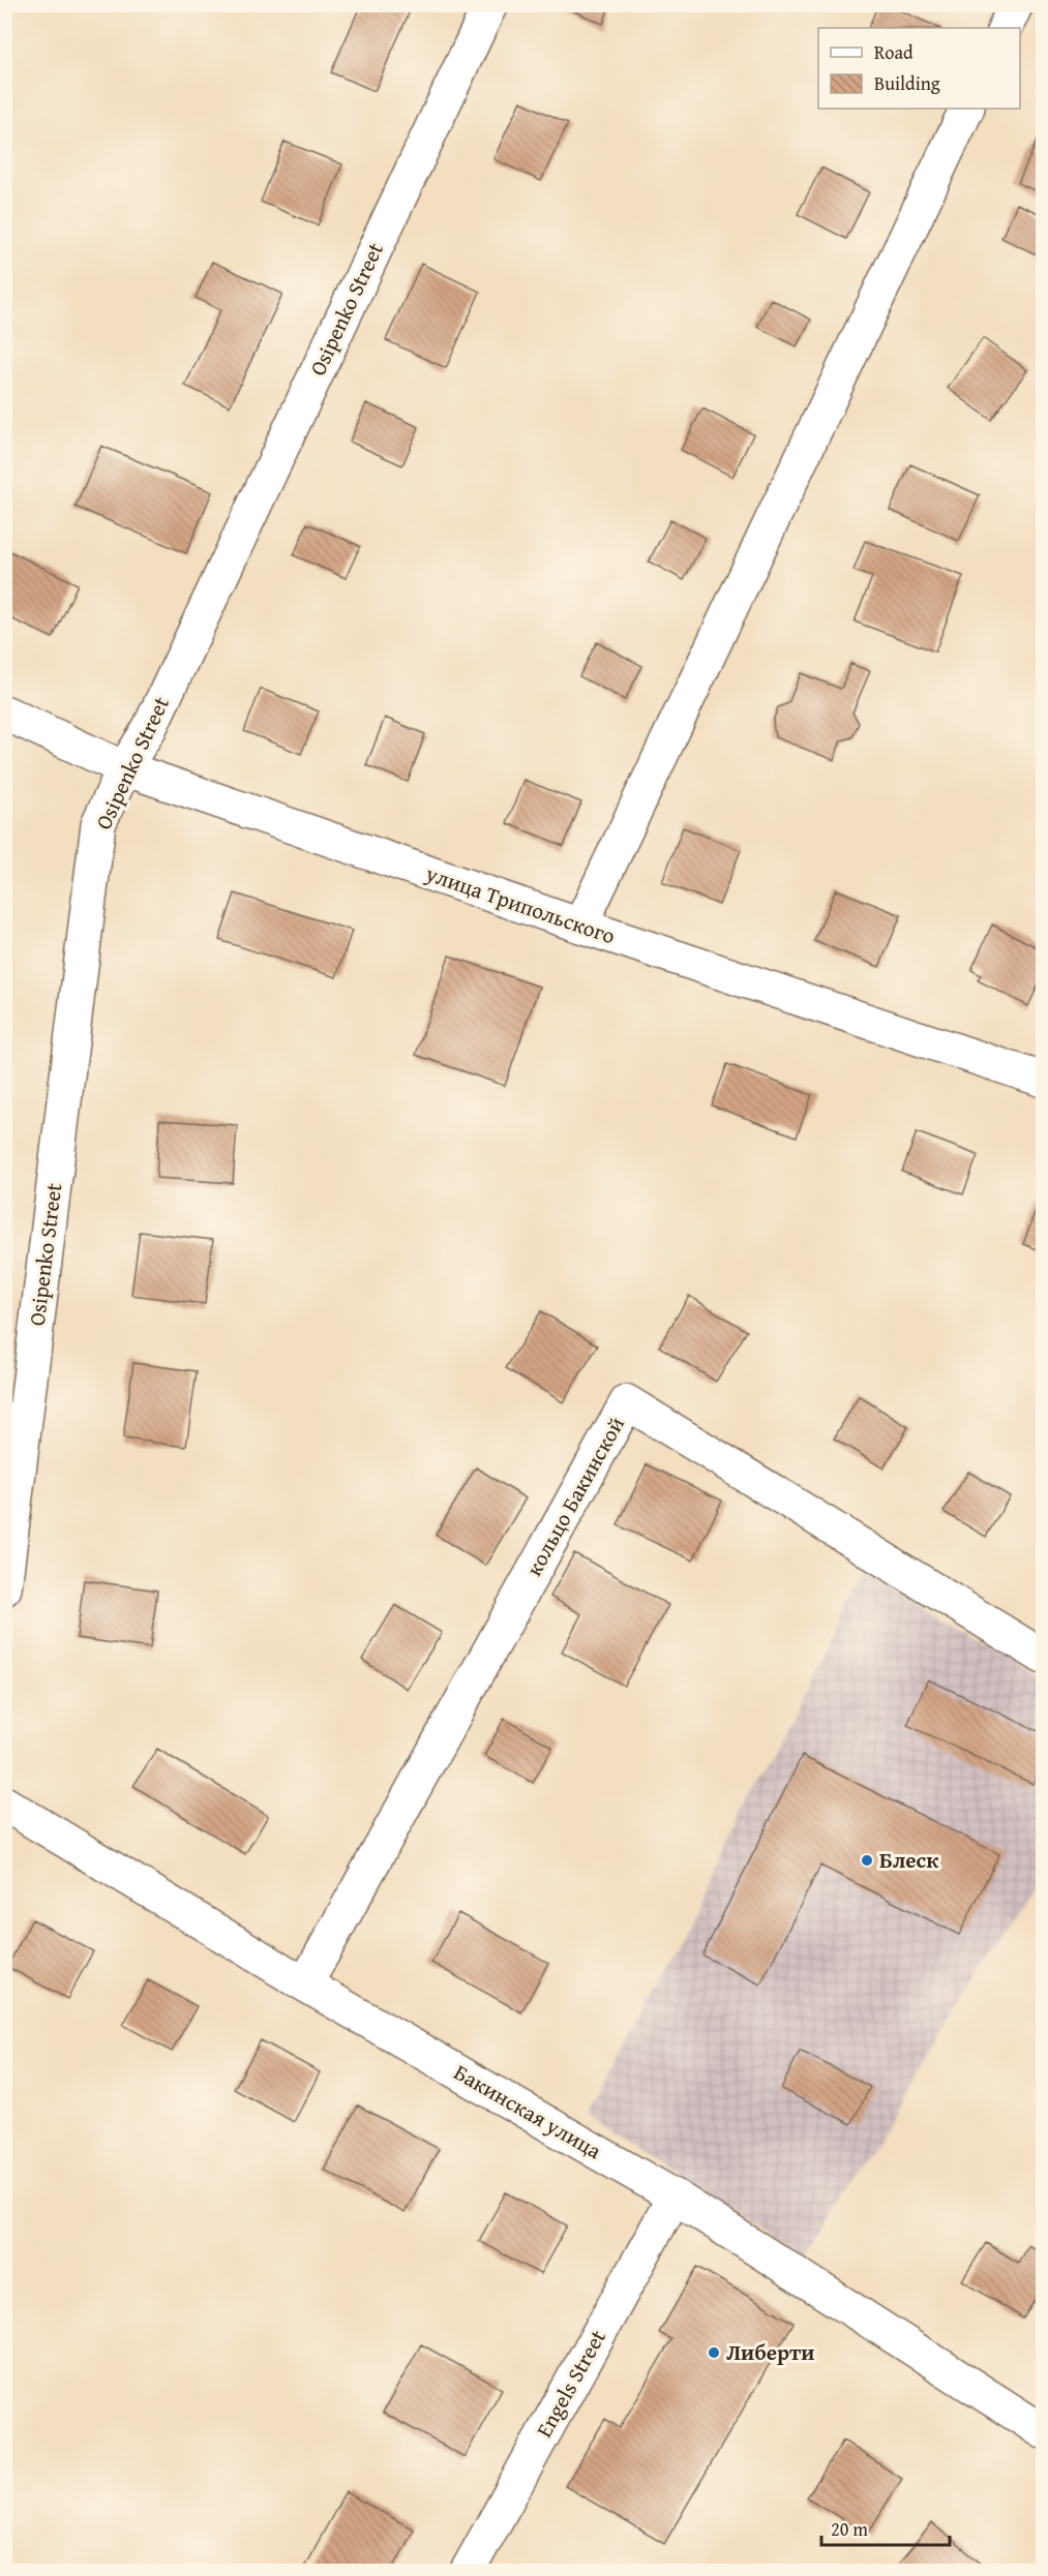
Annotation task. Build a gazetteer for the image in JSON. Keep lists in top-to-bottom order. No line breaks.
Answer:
{"streets":{"street":["Osipenko Street","улица Трипольского","кольцо Бакинской","Бакинская улица","Engels Street"]},"crossings":[["Osipenko Street","улица Трипольского"],["кольцо Бакинской","Бакинская улица"],["Бакинская улица","Engels Street"]],"places":["Блеск","Либерти"],"legend":["Road","Building"],"scale_bar":"20 m"}
